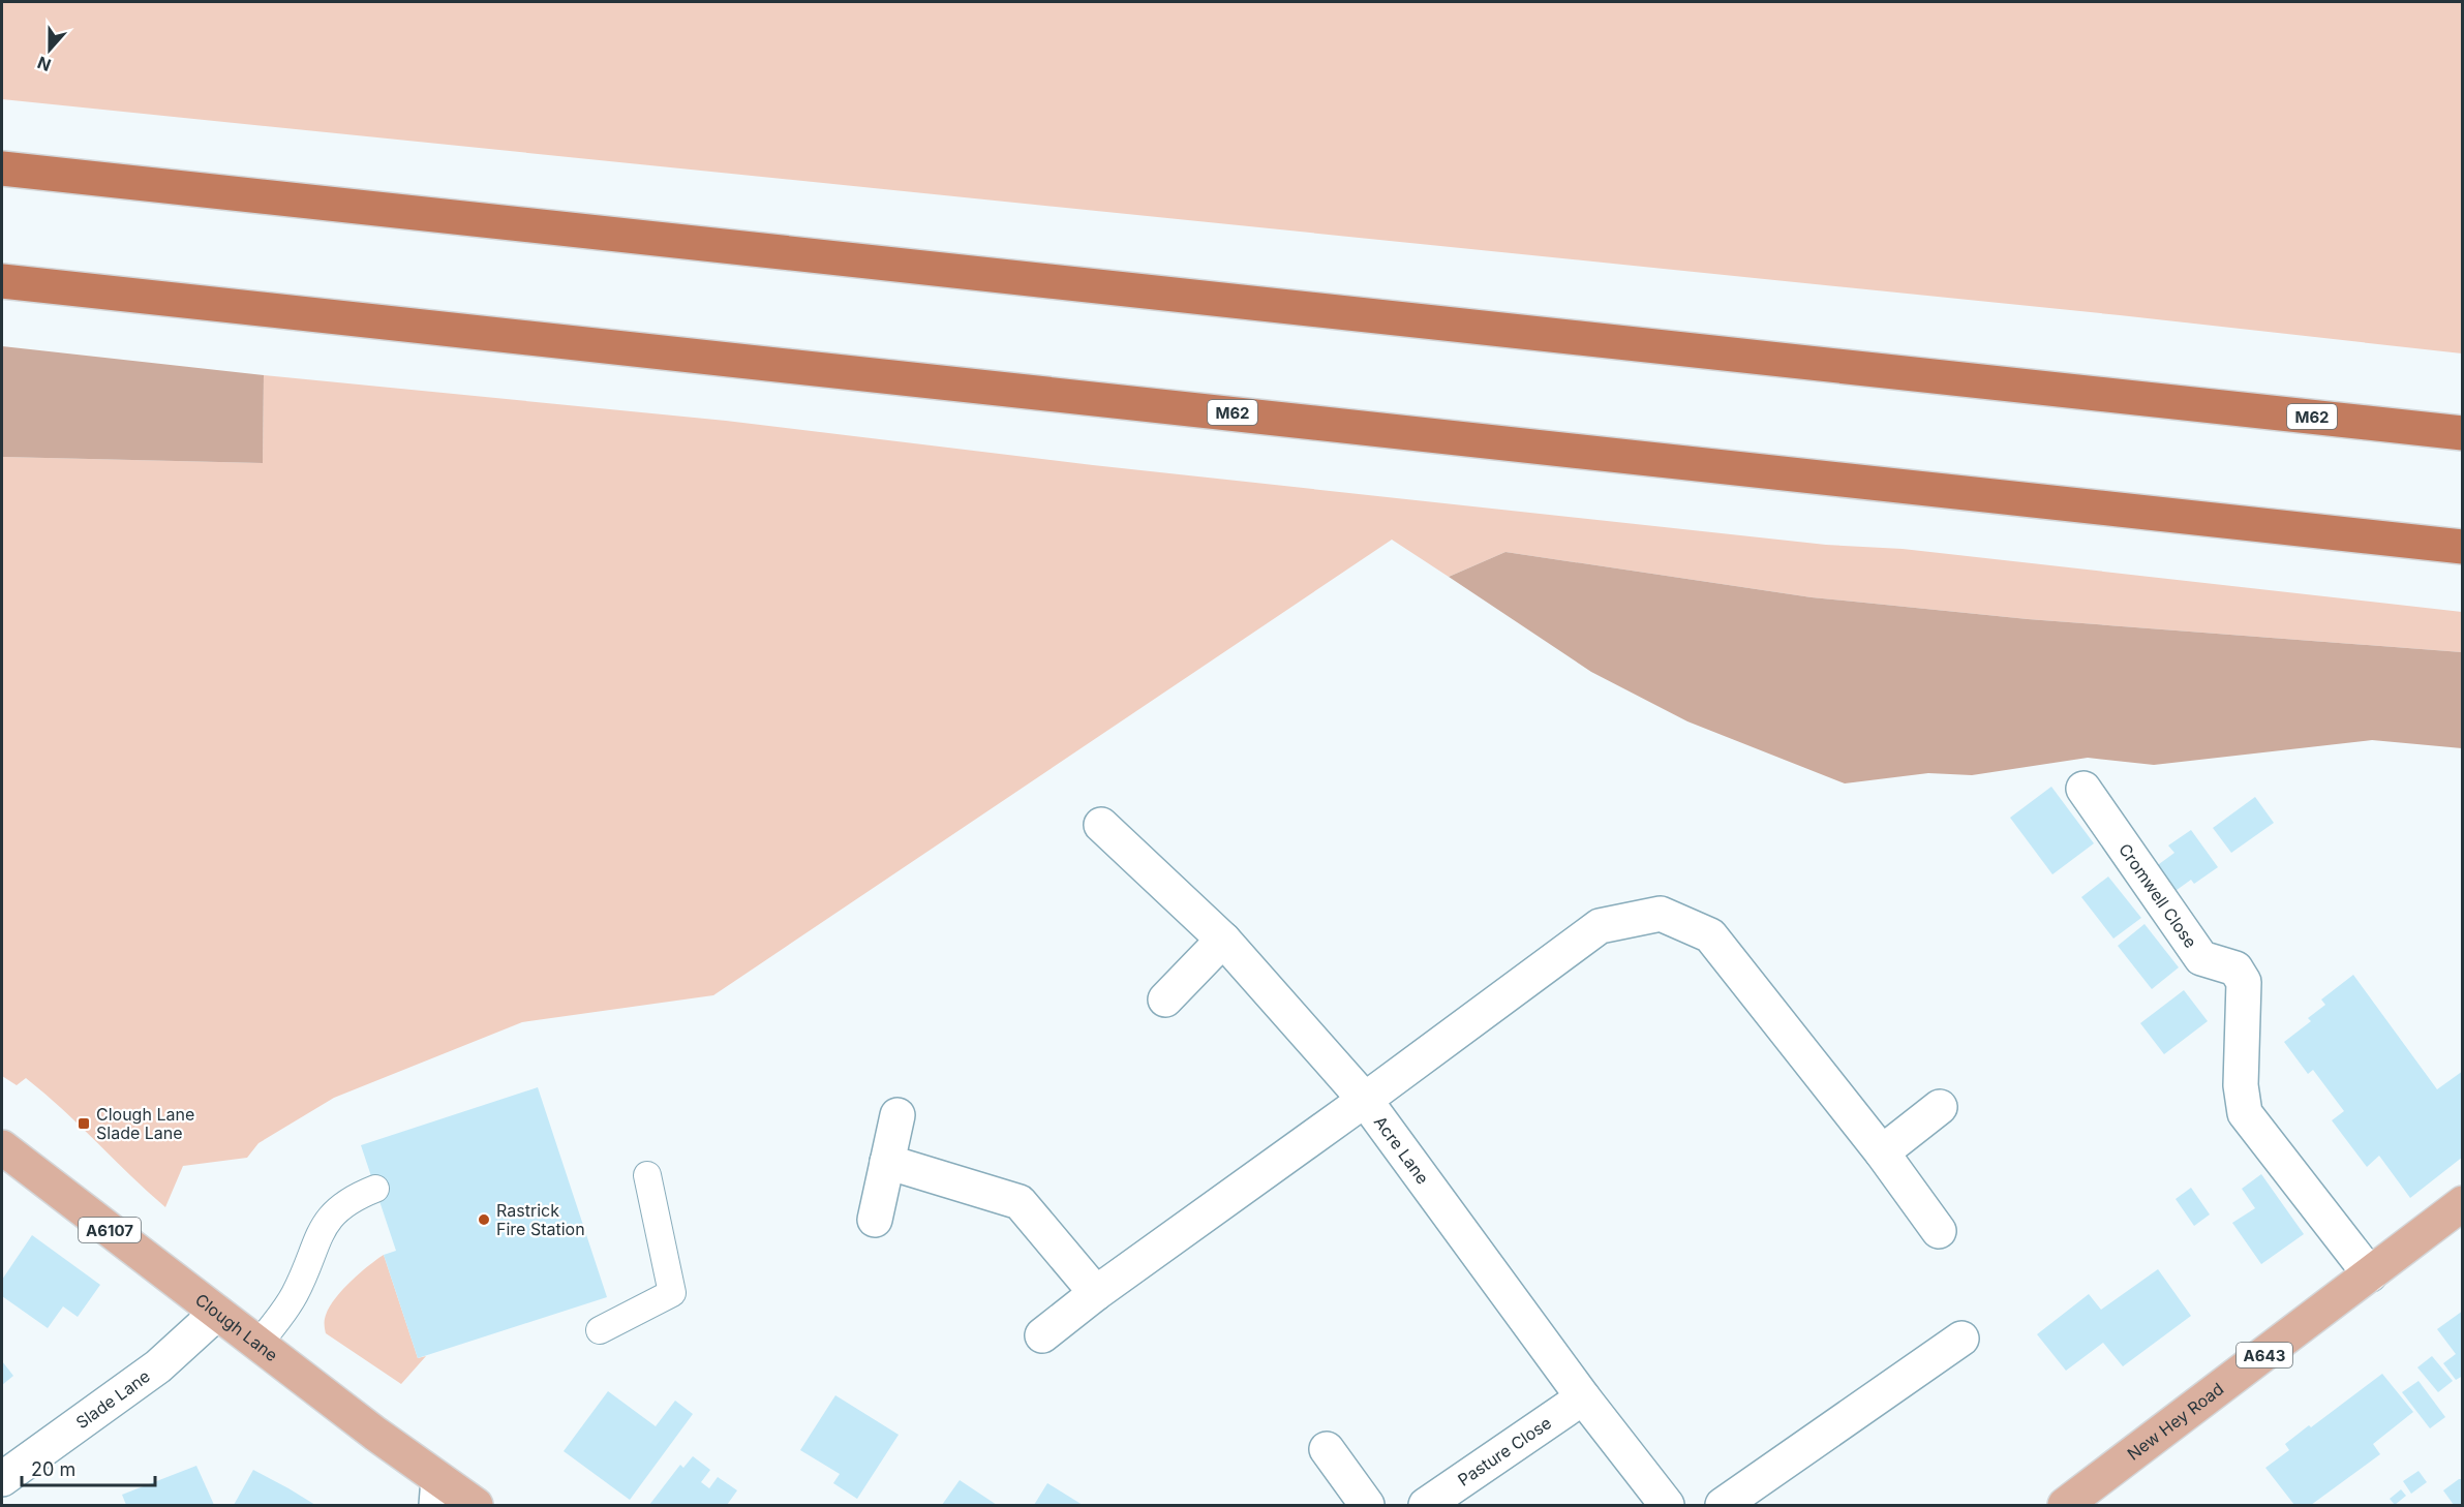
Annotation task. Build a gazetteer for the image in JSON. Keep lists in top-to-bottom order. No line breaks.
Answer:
{"streets":{"highway":["M62"],"main road":["A6107","Clough Lane","A643","New Hey Road"],"street":["Cromwell Close","Acre Lane","Slade Lane","Pasture Close"]},"crossings":[["Cromwell Close","New Hey Road"],["Acre Lane","Pasture Close"],["Clough Lane","Slade Lane"]],"places":{"transit":["Clough Lane Slade Lane"],"other":["Rastrick Fire Station"]},"scale_bar":"20 m","north":"bottom"}
